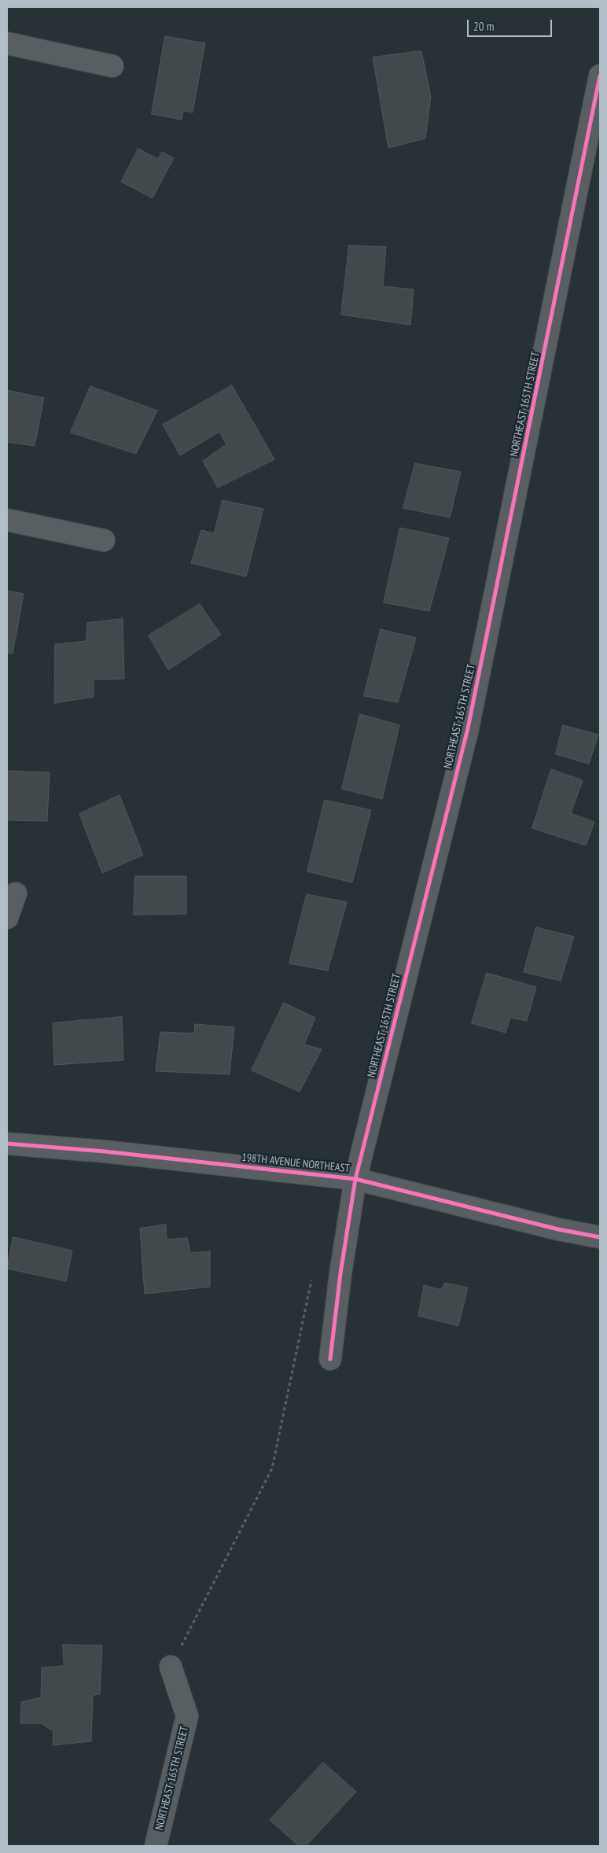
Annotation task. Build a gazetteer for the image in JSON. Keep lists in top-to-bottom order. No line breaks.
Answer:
{"streets":{"street":["NORTHEAST 165TH STREET","198TH AVENUE NORTHEAST"]},"crossings":[["NORTHEAST 165TH STREET","198TH AVENUE NORTHEAST"]],"scale_bar":"20 m"}
